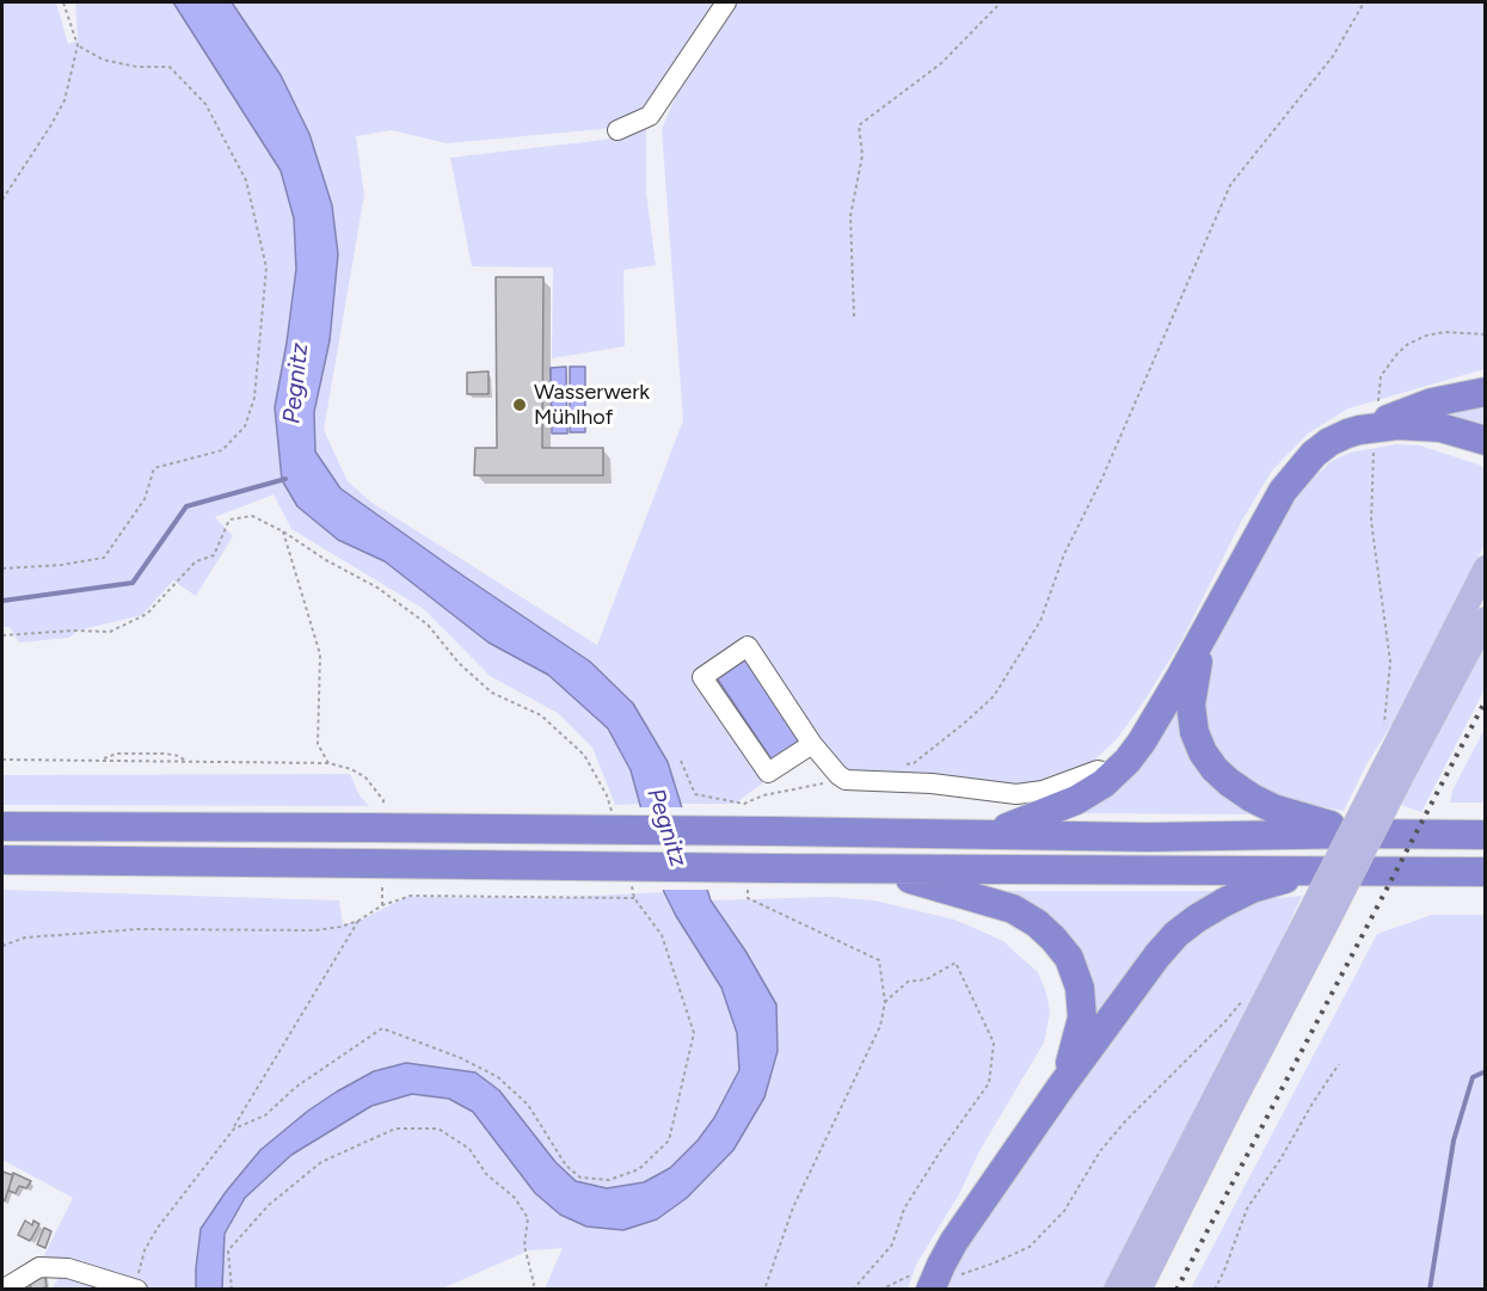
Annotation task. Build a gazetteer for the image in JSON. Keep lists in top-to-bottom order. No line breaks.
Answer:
{"water":["Pegnitz"],"places":["Wasserwerk Mühlhof"]}
